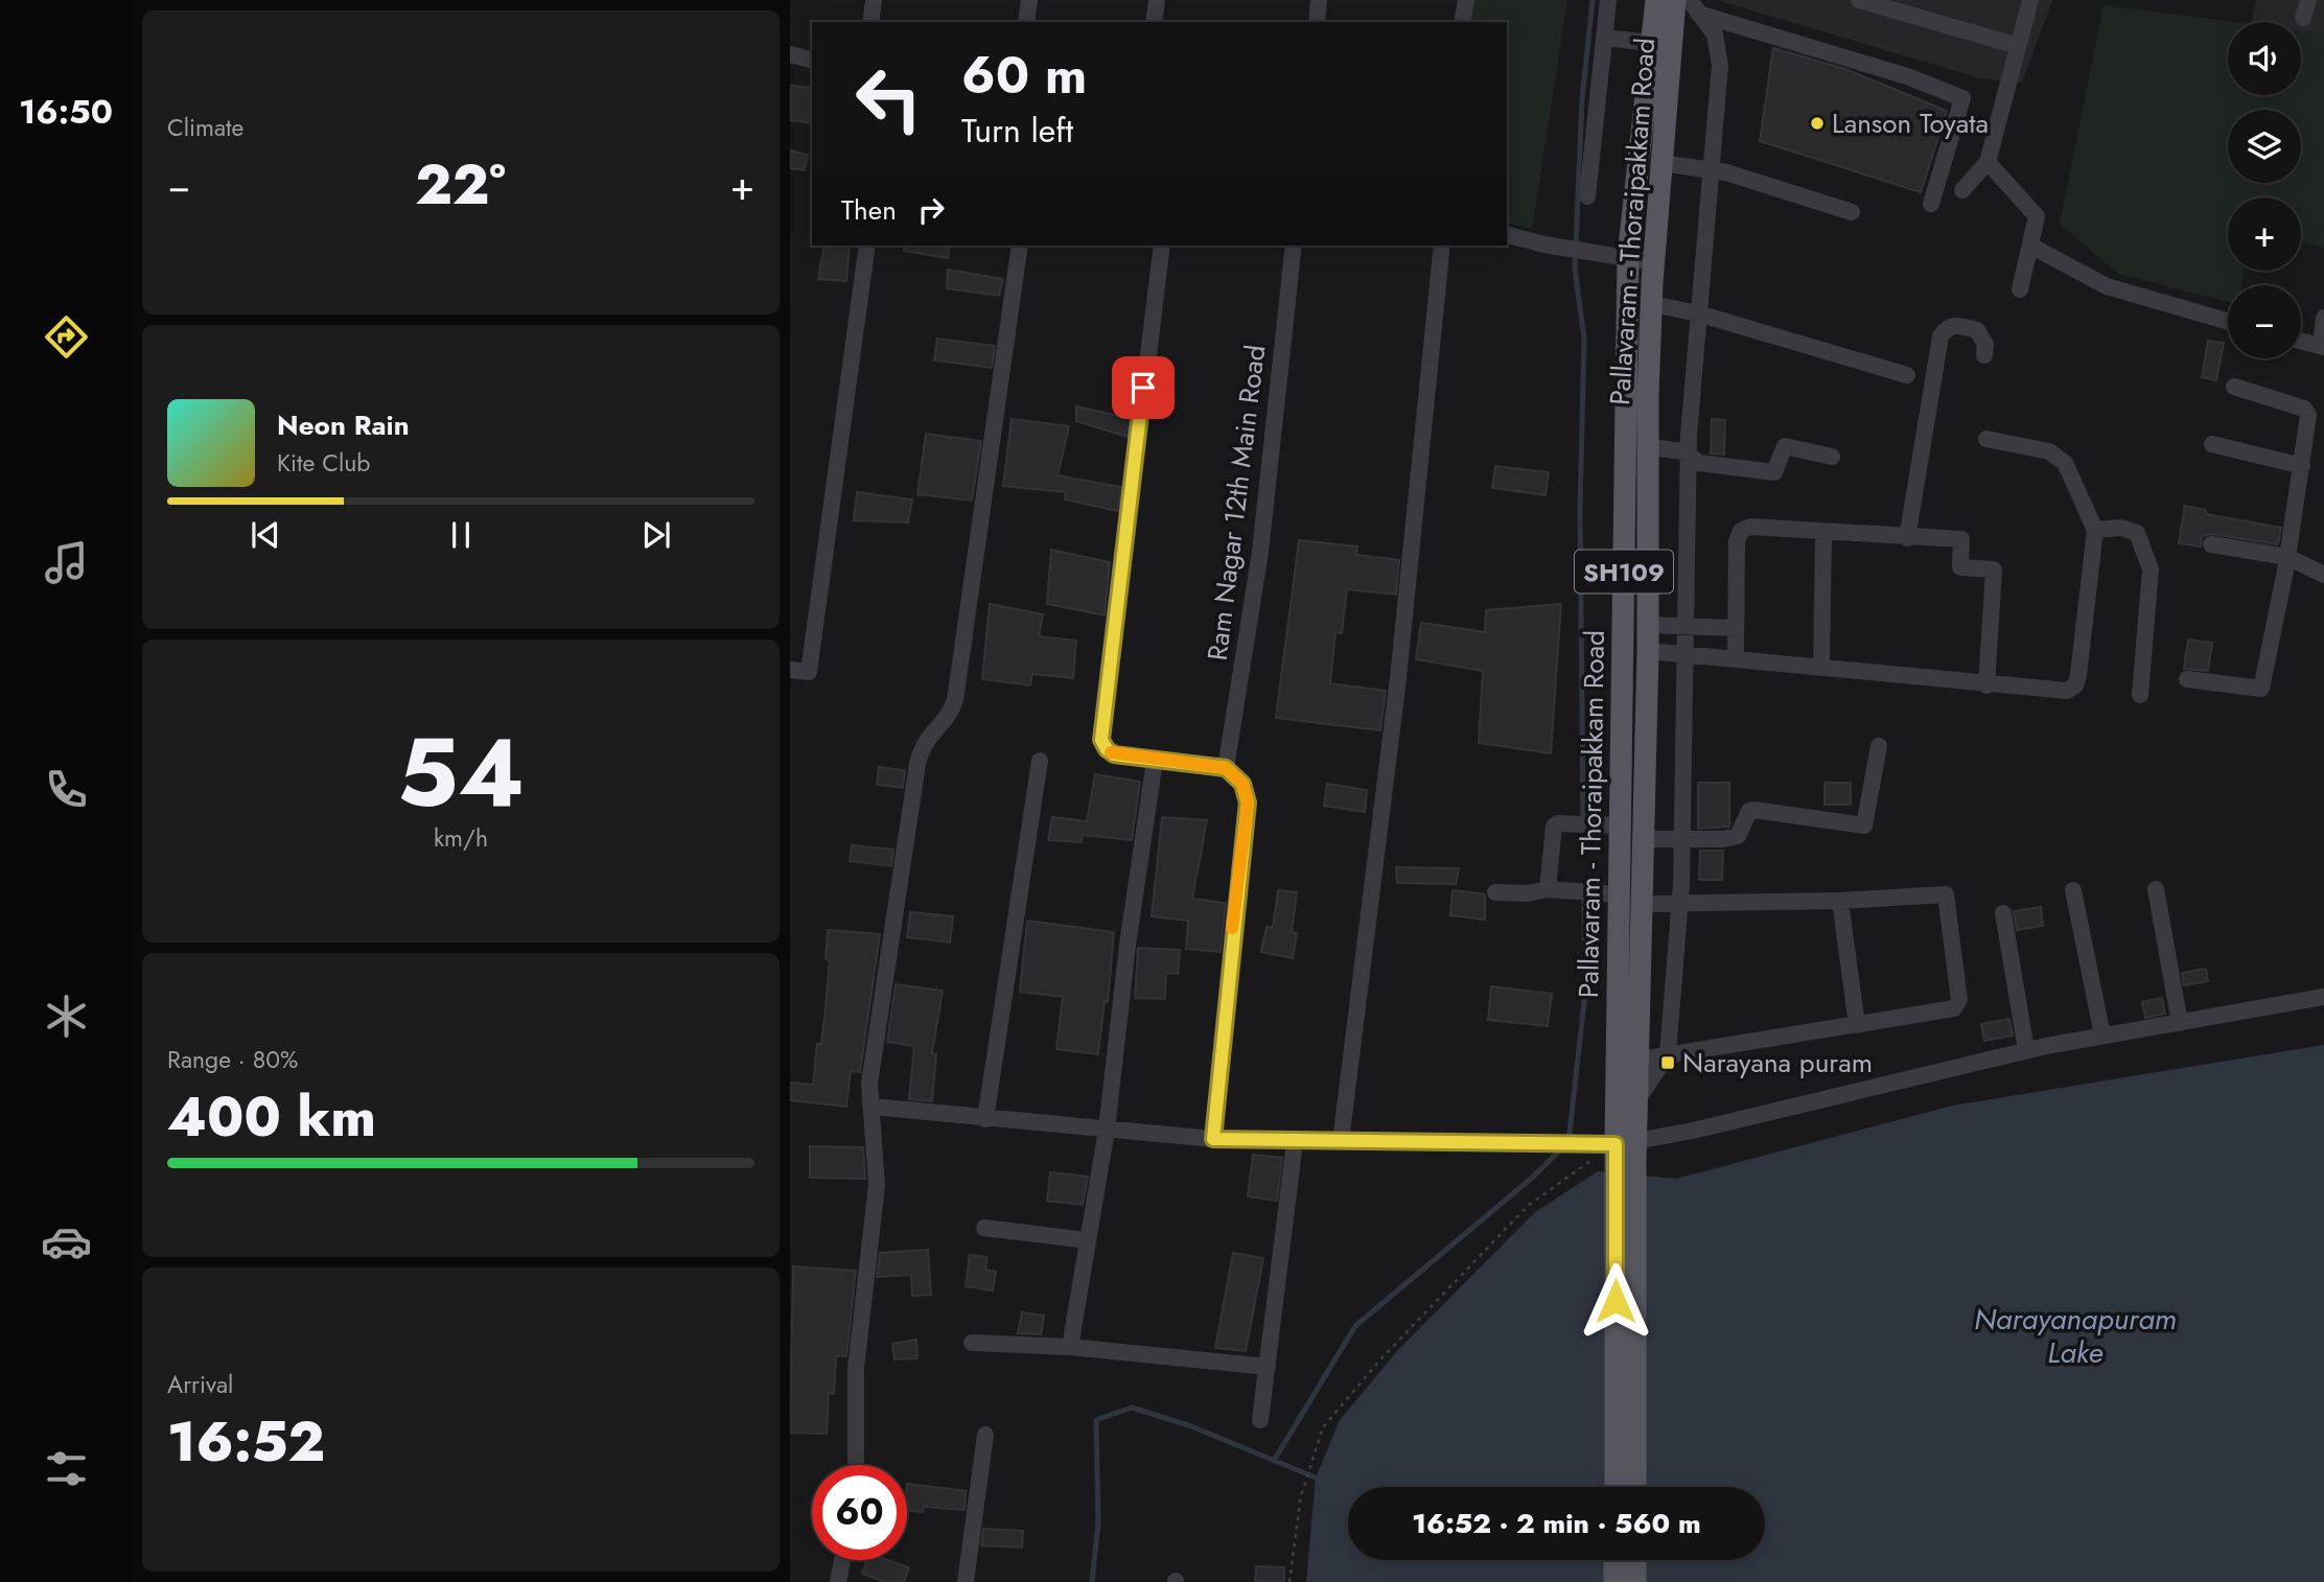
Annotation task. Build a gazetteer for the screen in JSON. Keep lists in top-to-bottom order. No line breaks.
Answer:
{"streets":{"main road":["Pallavaram - Thoraipakkam Road","SH109"],"street":["Ram Nagar 12th Main Road"]},"water":["Narayanapuram Lake"],"places":{"other":["Lanson Toyata"],"transit":["Narayana puram"]},"page":{"tabs":"16:50","tile":["Climate",["54","km/h"],["Range · 80%","400 km"],["Arrival","16:52"]],"map_buttons":["+","−"],"turn":["60 m","Turn left"],"heat":["−","22°","+"],"then":"Then","song":["Neon Rain","Kite Club"],"limit":"60","trip":"16:52 · 2 min · 560 m"}}
